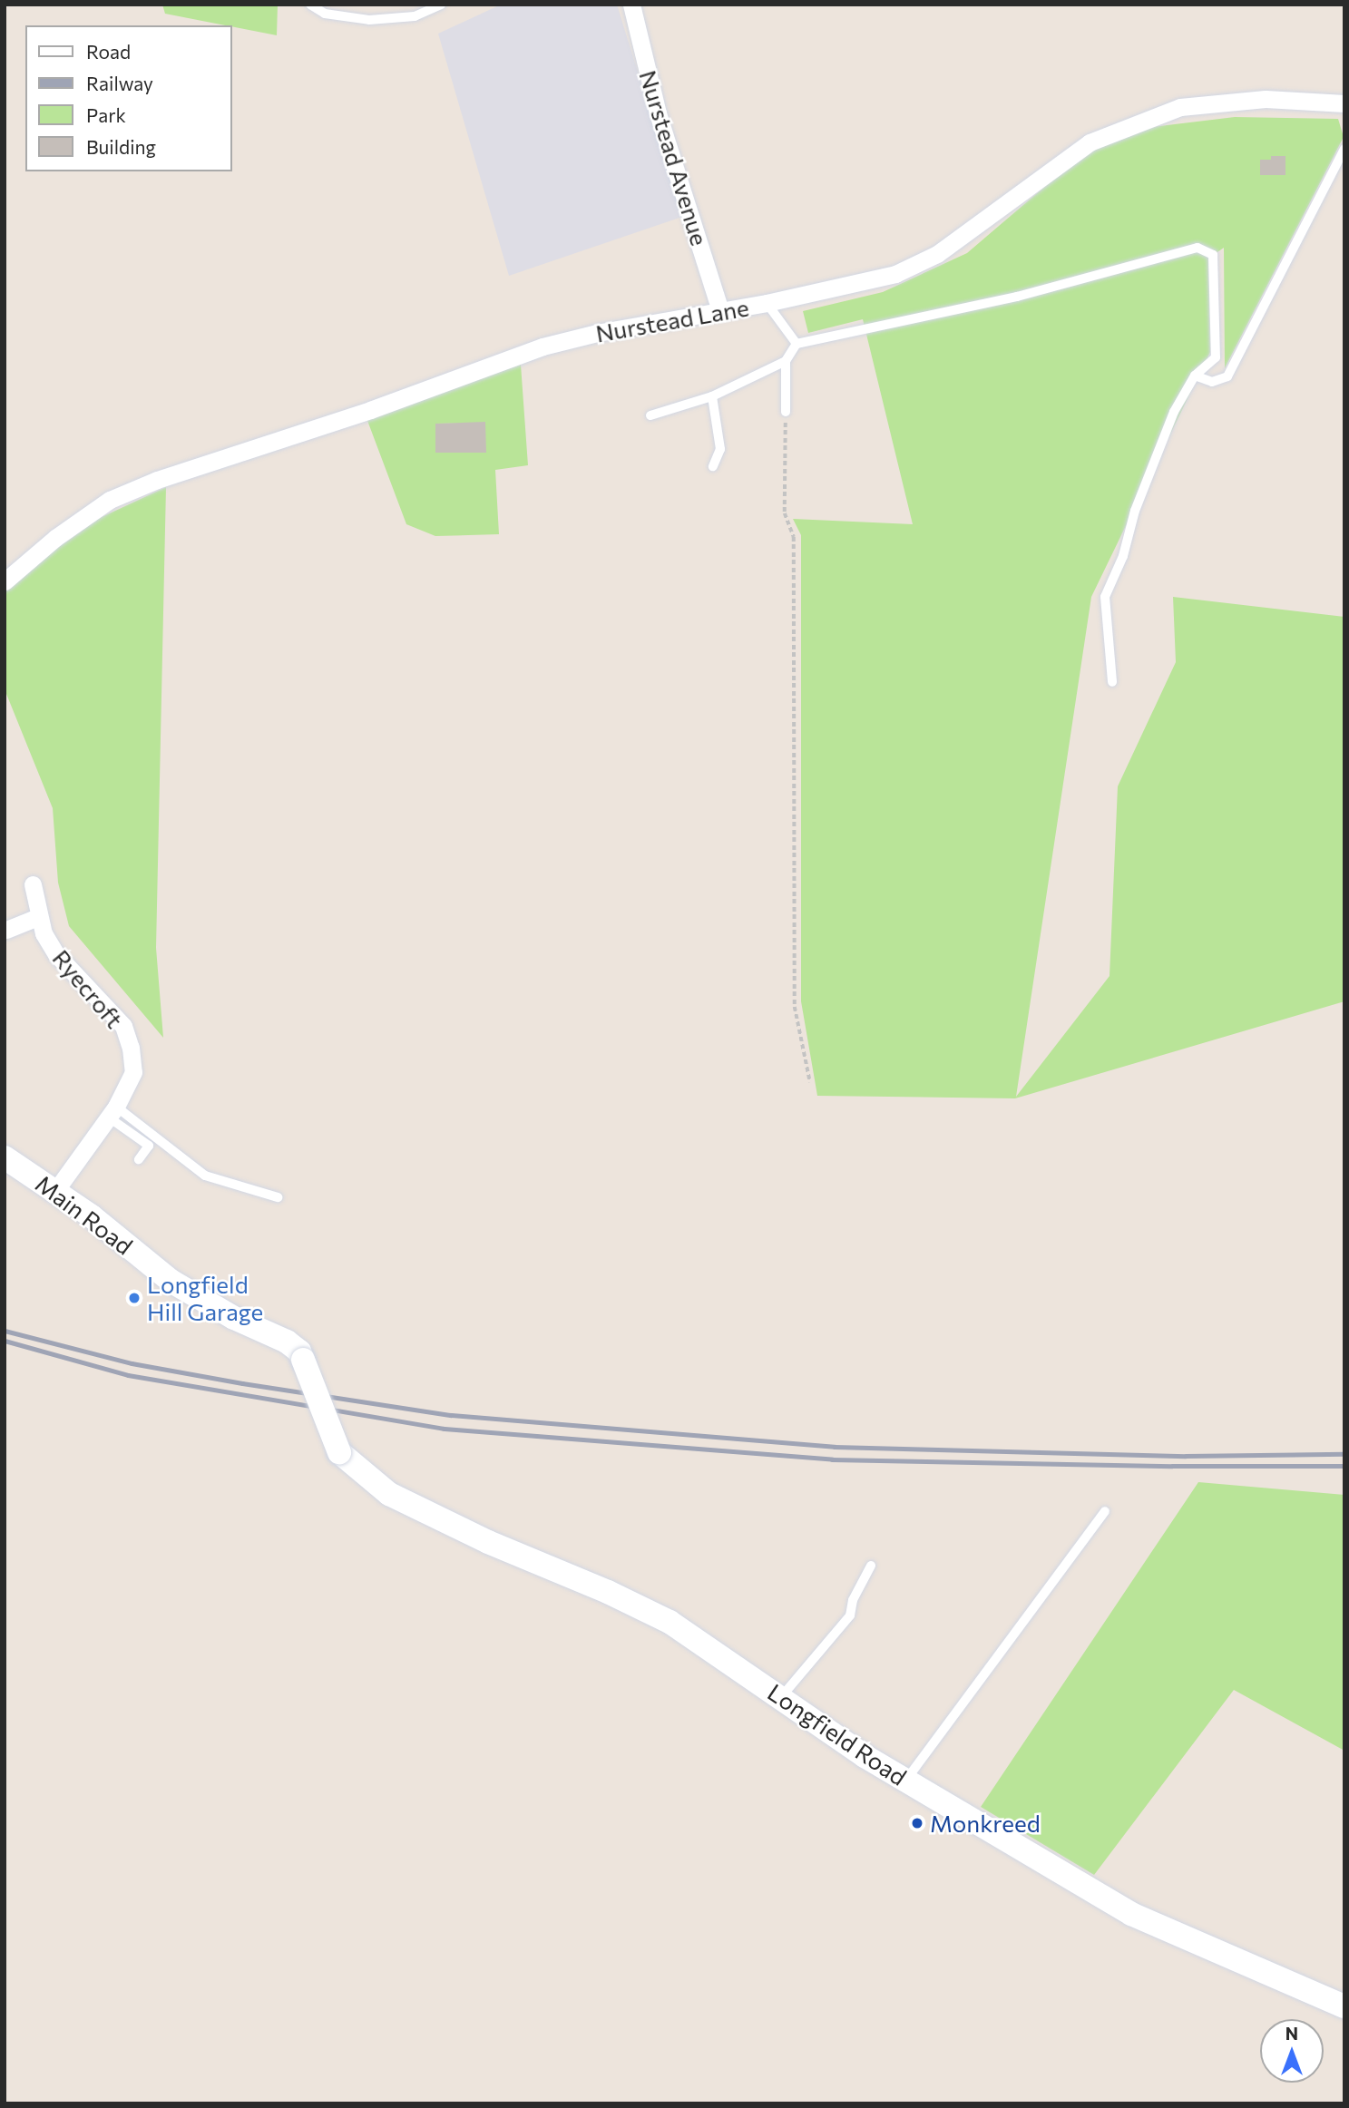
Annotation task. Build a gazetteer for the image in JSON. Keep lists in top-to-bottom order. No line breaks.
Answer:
{"streets":{"main road":["Main Road","Longfield Road"],"street":["Nurstead Avenue","Nurstead Lane","Ryecroft"]},"crossings":[["Nurstead Avenue","Nurstead Lane"],["Ryecroft","Main Road"],["Main Road","Longfield Road"]],"places":["Longfield Hill Garage","Monkreed"],"legend":["Road","Railway","Park","Building"],"north":"top"}
